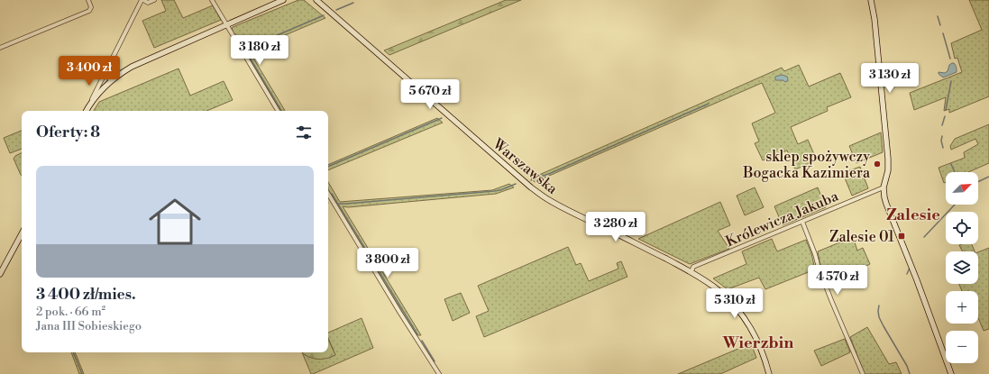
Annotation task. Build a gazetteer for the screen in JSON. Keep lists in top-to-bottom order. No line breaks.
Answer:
{"streets":{"main road":["Warszawska"],"street":["Królewicza Jakuba"]},"crossings":[["Warszawska","Królewicza Jakuba"]],"districts":["Zalesie","Wierzbin"],"places":{"other":["sklep spożywczy Bogacka Kazimiera"],"transit":["Zalesie 01"]},"north":"top right","page":{"price":["3 180 zł","3 400 zł","3 130 zł","5 670 zł","3 280 zł","3 800 zł","4 570 zł","5 310 zł"],"heading":"Oferty: 8","list":[{"name":"3 400 zł/mies.","note":"2 pok. · 66 m² · Jana III Sobieskiego"}],"map_buttons":["+","−"]}}
